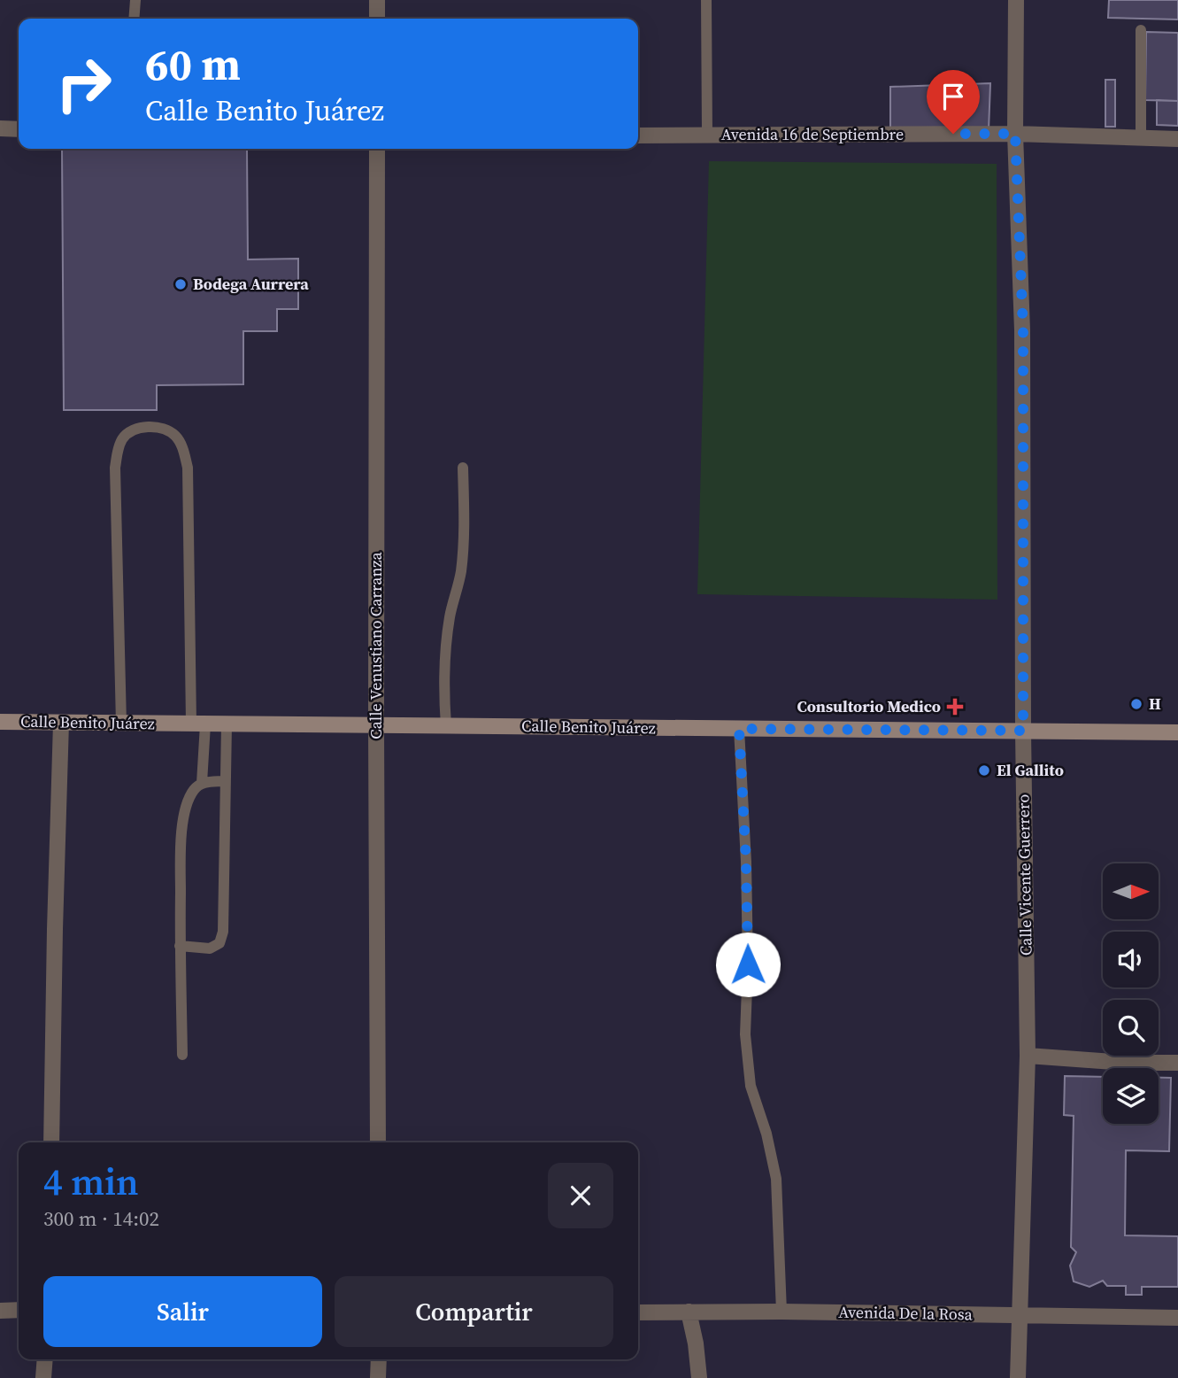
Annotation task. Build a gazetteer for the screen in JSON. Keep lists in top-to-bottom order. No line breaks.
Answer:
{"streets":{"main road":["Calle Benito Juárez"],"street":["Avenida 16 de Septiembre","Calle Venustiano Carranza","Calle Vicente Guerrero","Avenida De la Rosa"]},"crossings":[["Avenida 16 de Septiembre","Calle Vicente Guerrero"],["Calle Venustiano Carranza","Calle Benito Juárez"],["Calle Benito Juárez","Calle Vicente Guerrero"],["Calle Vicente Guerrero","Avenida De la Rosa"]],"places":{"other":["Bodega Aurrera","H","El Gallito"],"health":["Consultorio Medico"]},"north":"right","page":{"turn":["60 m","Calle Benito Juárez"],"heading":["4 min","300 m · 14:02"],"buttons":["Salir","Compartir"]}}
